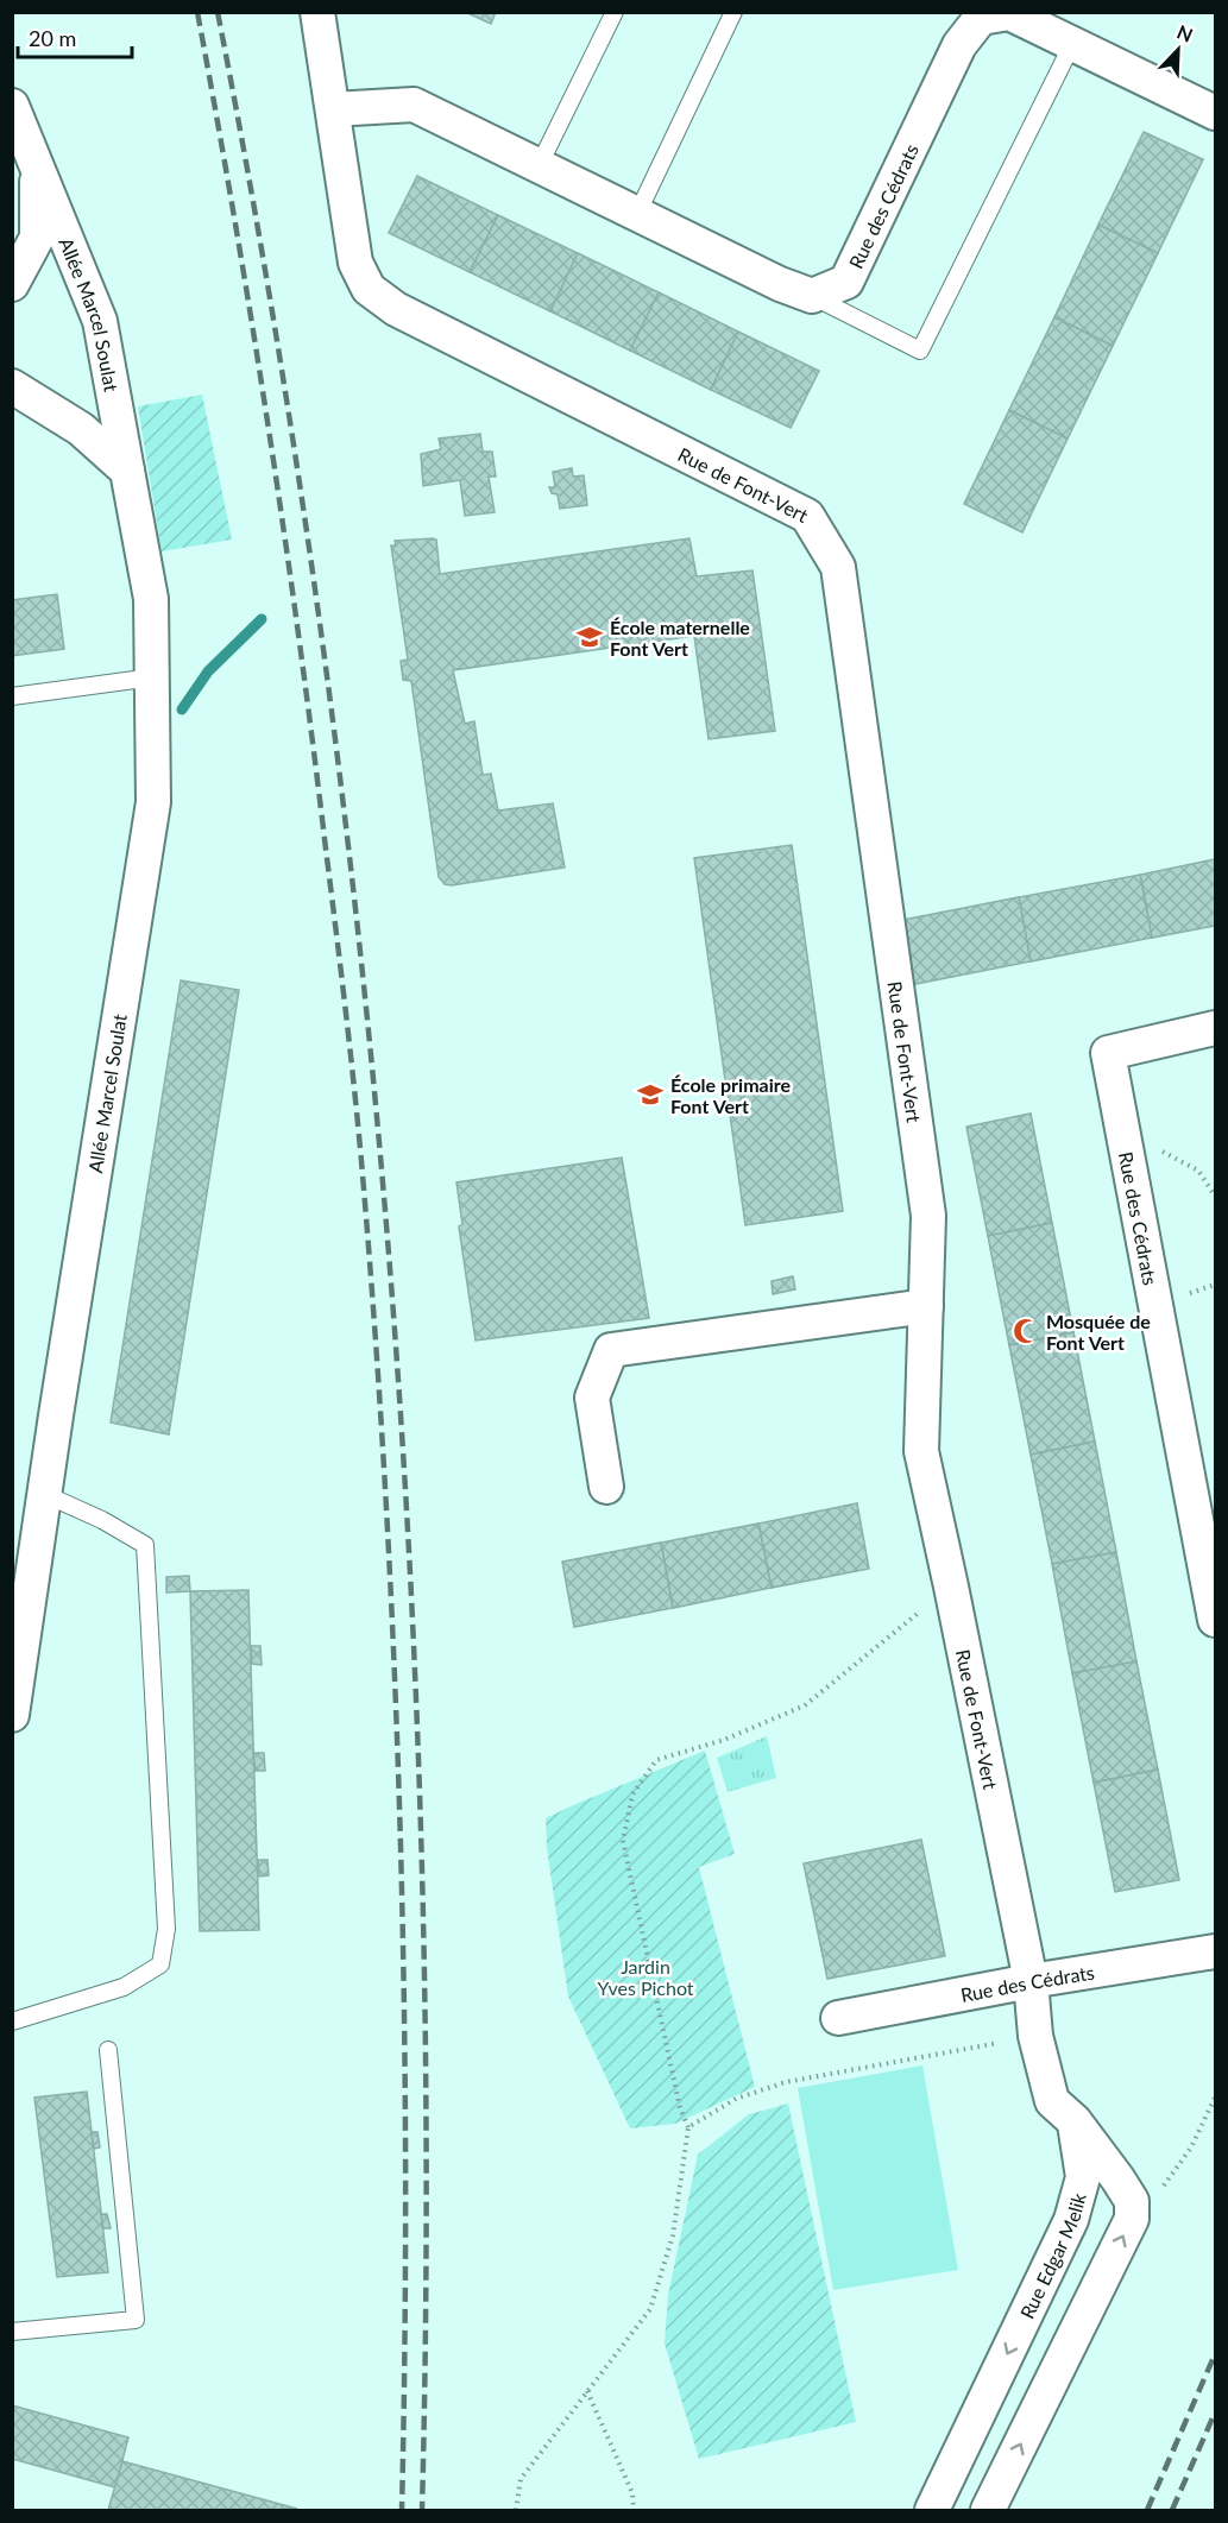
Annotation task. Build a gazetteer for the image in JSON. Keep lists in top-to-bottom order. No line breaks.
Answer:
{"streets":{"street":["Rue des Cédrats","Allée Marcel Soulat","Rue de Font-Vert","Rue Edgar Melik"]},"crossings":[["Rue des Cédrats","Rue de Font-Vert"],["Rue de Font-Vert","Rue Edgar Melik"]],"one_way":["Rue Edgar Melik"],"parks":["Jardin Yves Pichot"],"places":{"school or university":["École maternelle Font Vert","École primaire Font Vert"],"mosque":["Mosquée de Font Vert"]},"scale_bar":"20 m","north":"top right"}
